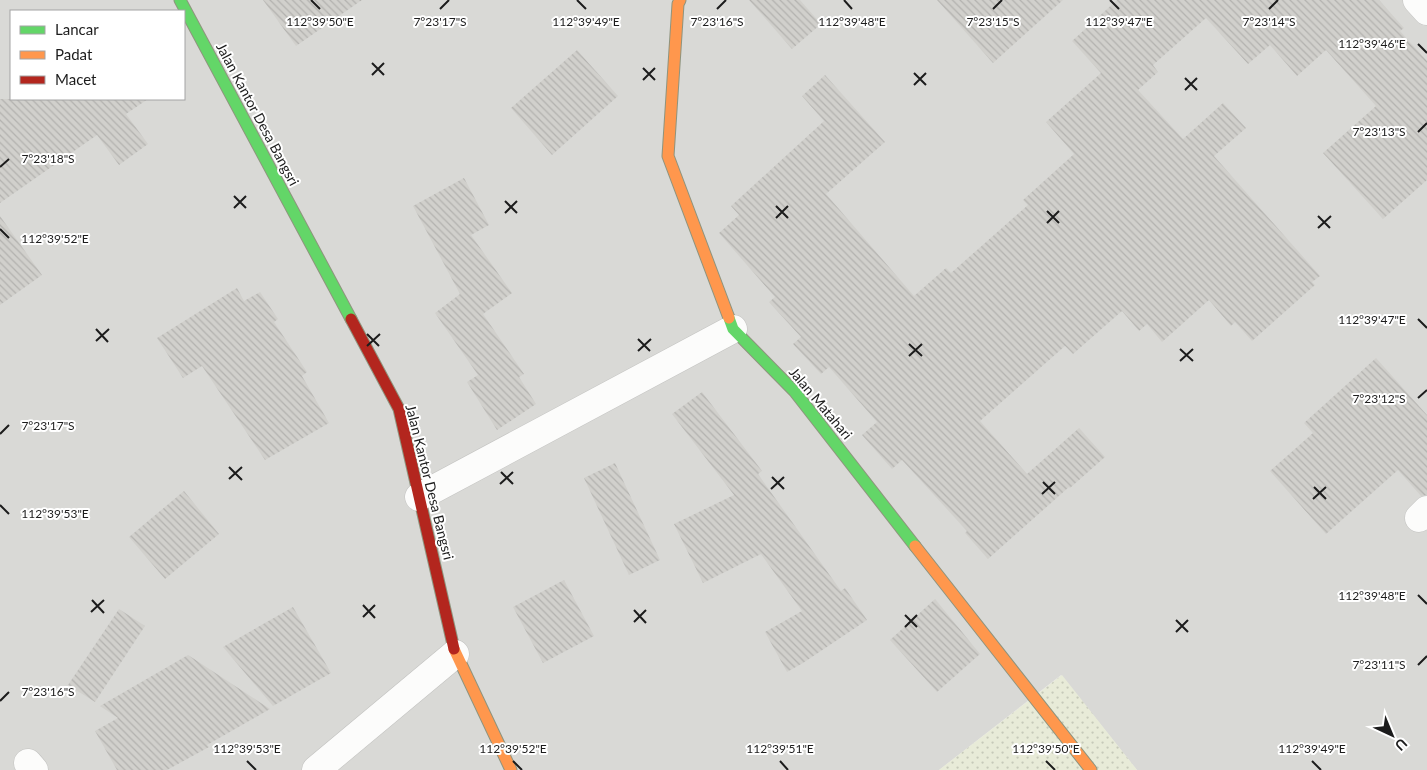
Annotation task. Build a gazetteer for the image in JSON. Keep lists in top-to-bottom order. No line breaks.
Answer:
{"streets":{"street":["Jalan Kantor Desa Bangsri","Jalan Matahari"]},"legend":["Lancar","Padat","Macet"],"north":"bottom right","coordinates":["7°23'17\"S","7°23'16\"S","7°23'15\"S","7°23'14\"S","112°39'50\"E","112°39'49\"E","112°39'48\"E","112°39'47\"E","112°39'46\"E","7°23'13\"S","7°23'18\"S","112°39'52\"E","7°23'12\"S","112°39'53\"E","7°23'11\"S","112°39'51\"E"]}
